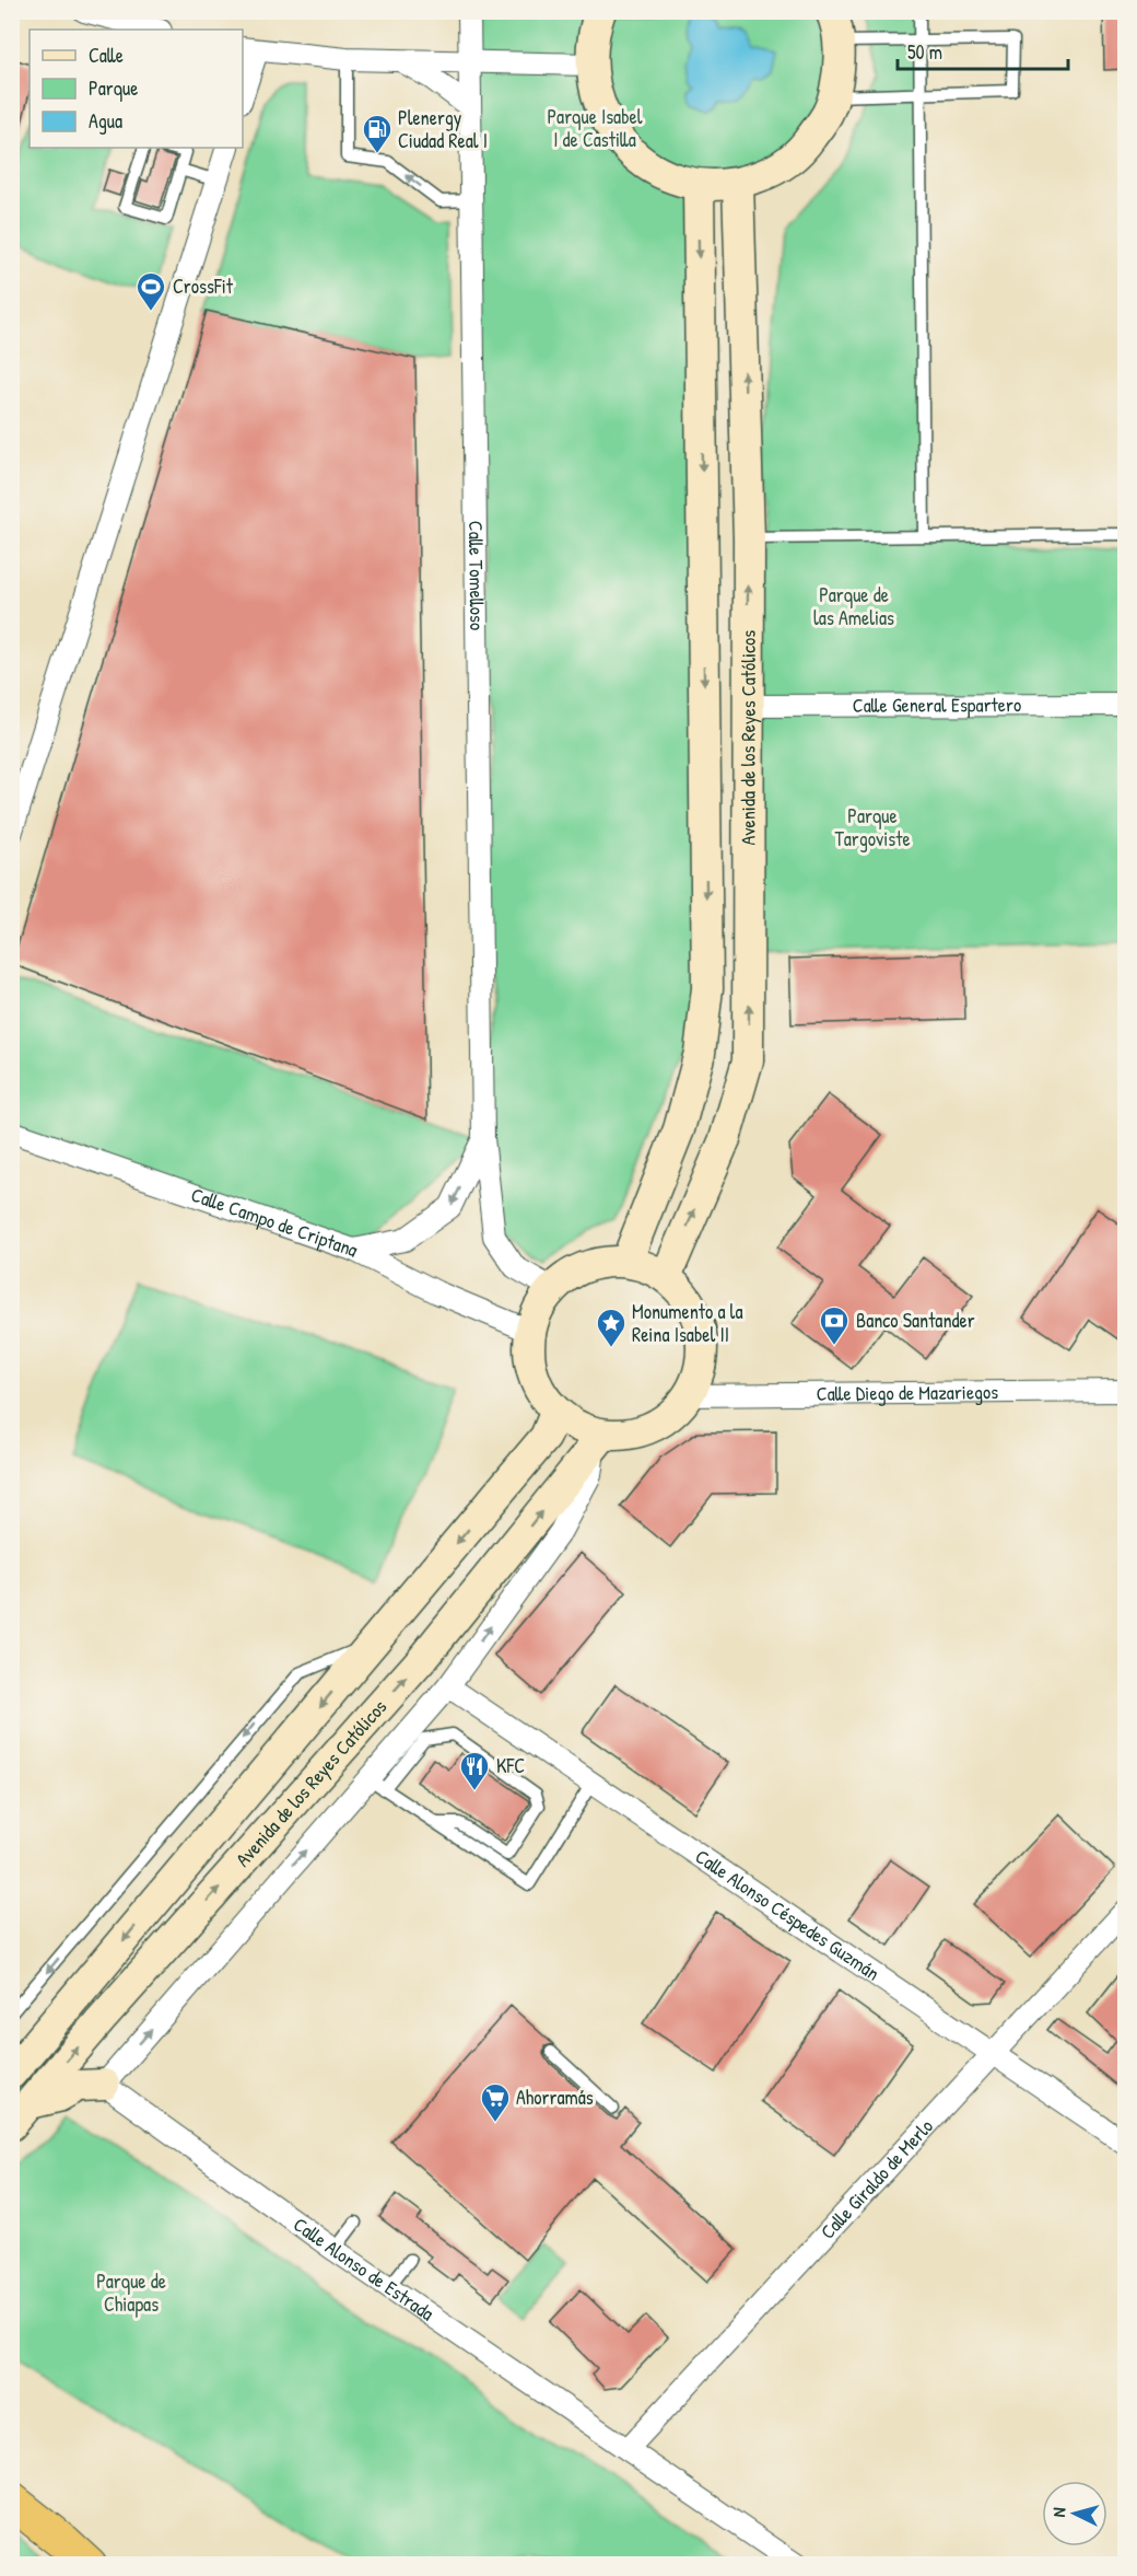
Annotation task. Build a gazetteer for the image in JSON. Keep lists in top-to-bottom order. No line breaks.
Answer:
{"streets":{"main road":["Avenida de los Reyes Católicos"],"street":["Calle Tomelloso","Calle General Espartero","Calle Campo de Criptana","Calle Diego de Mazariegos","Calle Alonso Céspedes Guzmán","Calle Giraldo de Merlo","Calle Alonso de Estrada"]},"crossings":[["Calle Tomelloso","Avenida de los Reyes Católicos"],["Calle Tomelloso","Calle Campo de Criptana"],["Calle Tomelloso","Calle Diego de Mazariegos"],["Calle General Espartero","Avenida de los Reyes Católicos"],["Avenida de los Reyes Católicos","Calle Campo de Criptana"],["Avenida de los Reyes Católicos","Calle Diego de Mazariegos"],["Calle Campo de Criptana","Calle Diego de Mazariegos"],["Calle Alonso Céspedes Guzmán","Calle Giraldo de Merlo"],["Calle Giraldo de Merlo","Calle Alonso de Estrada"]],"parks":["Parque Isabel I de Castilla","Parque de las Amelias","Parque Targoviste","Parque de Chiapas"],"places":{"fuel station":["Plenergy Ciudad Real I"],"sports":["CrossFit"],"bank":["Banco Santander"],"place":["Monumento a la Reina Isabel II"],"restaurant":["KFC"],"supermarket":["Ahorramás"]},"legend":["Calle","Parque","Agua"],"scale_bar":"50 m","north":"left"}
